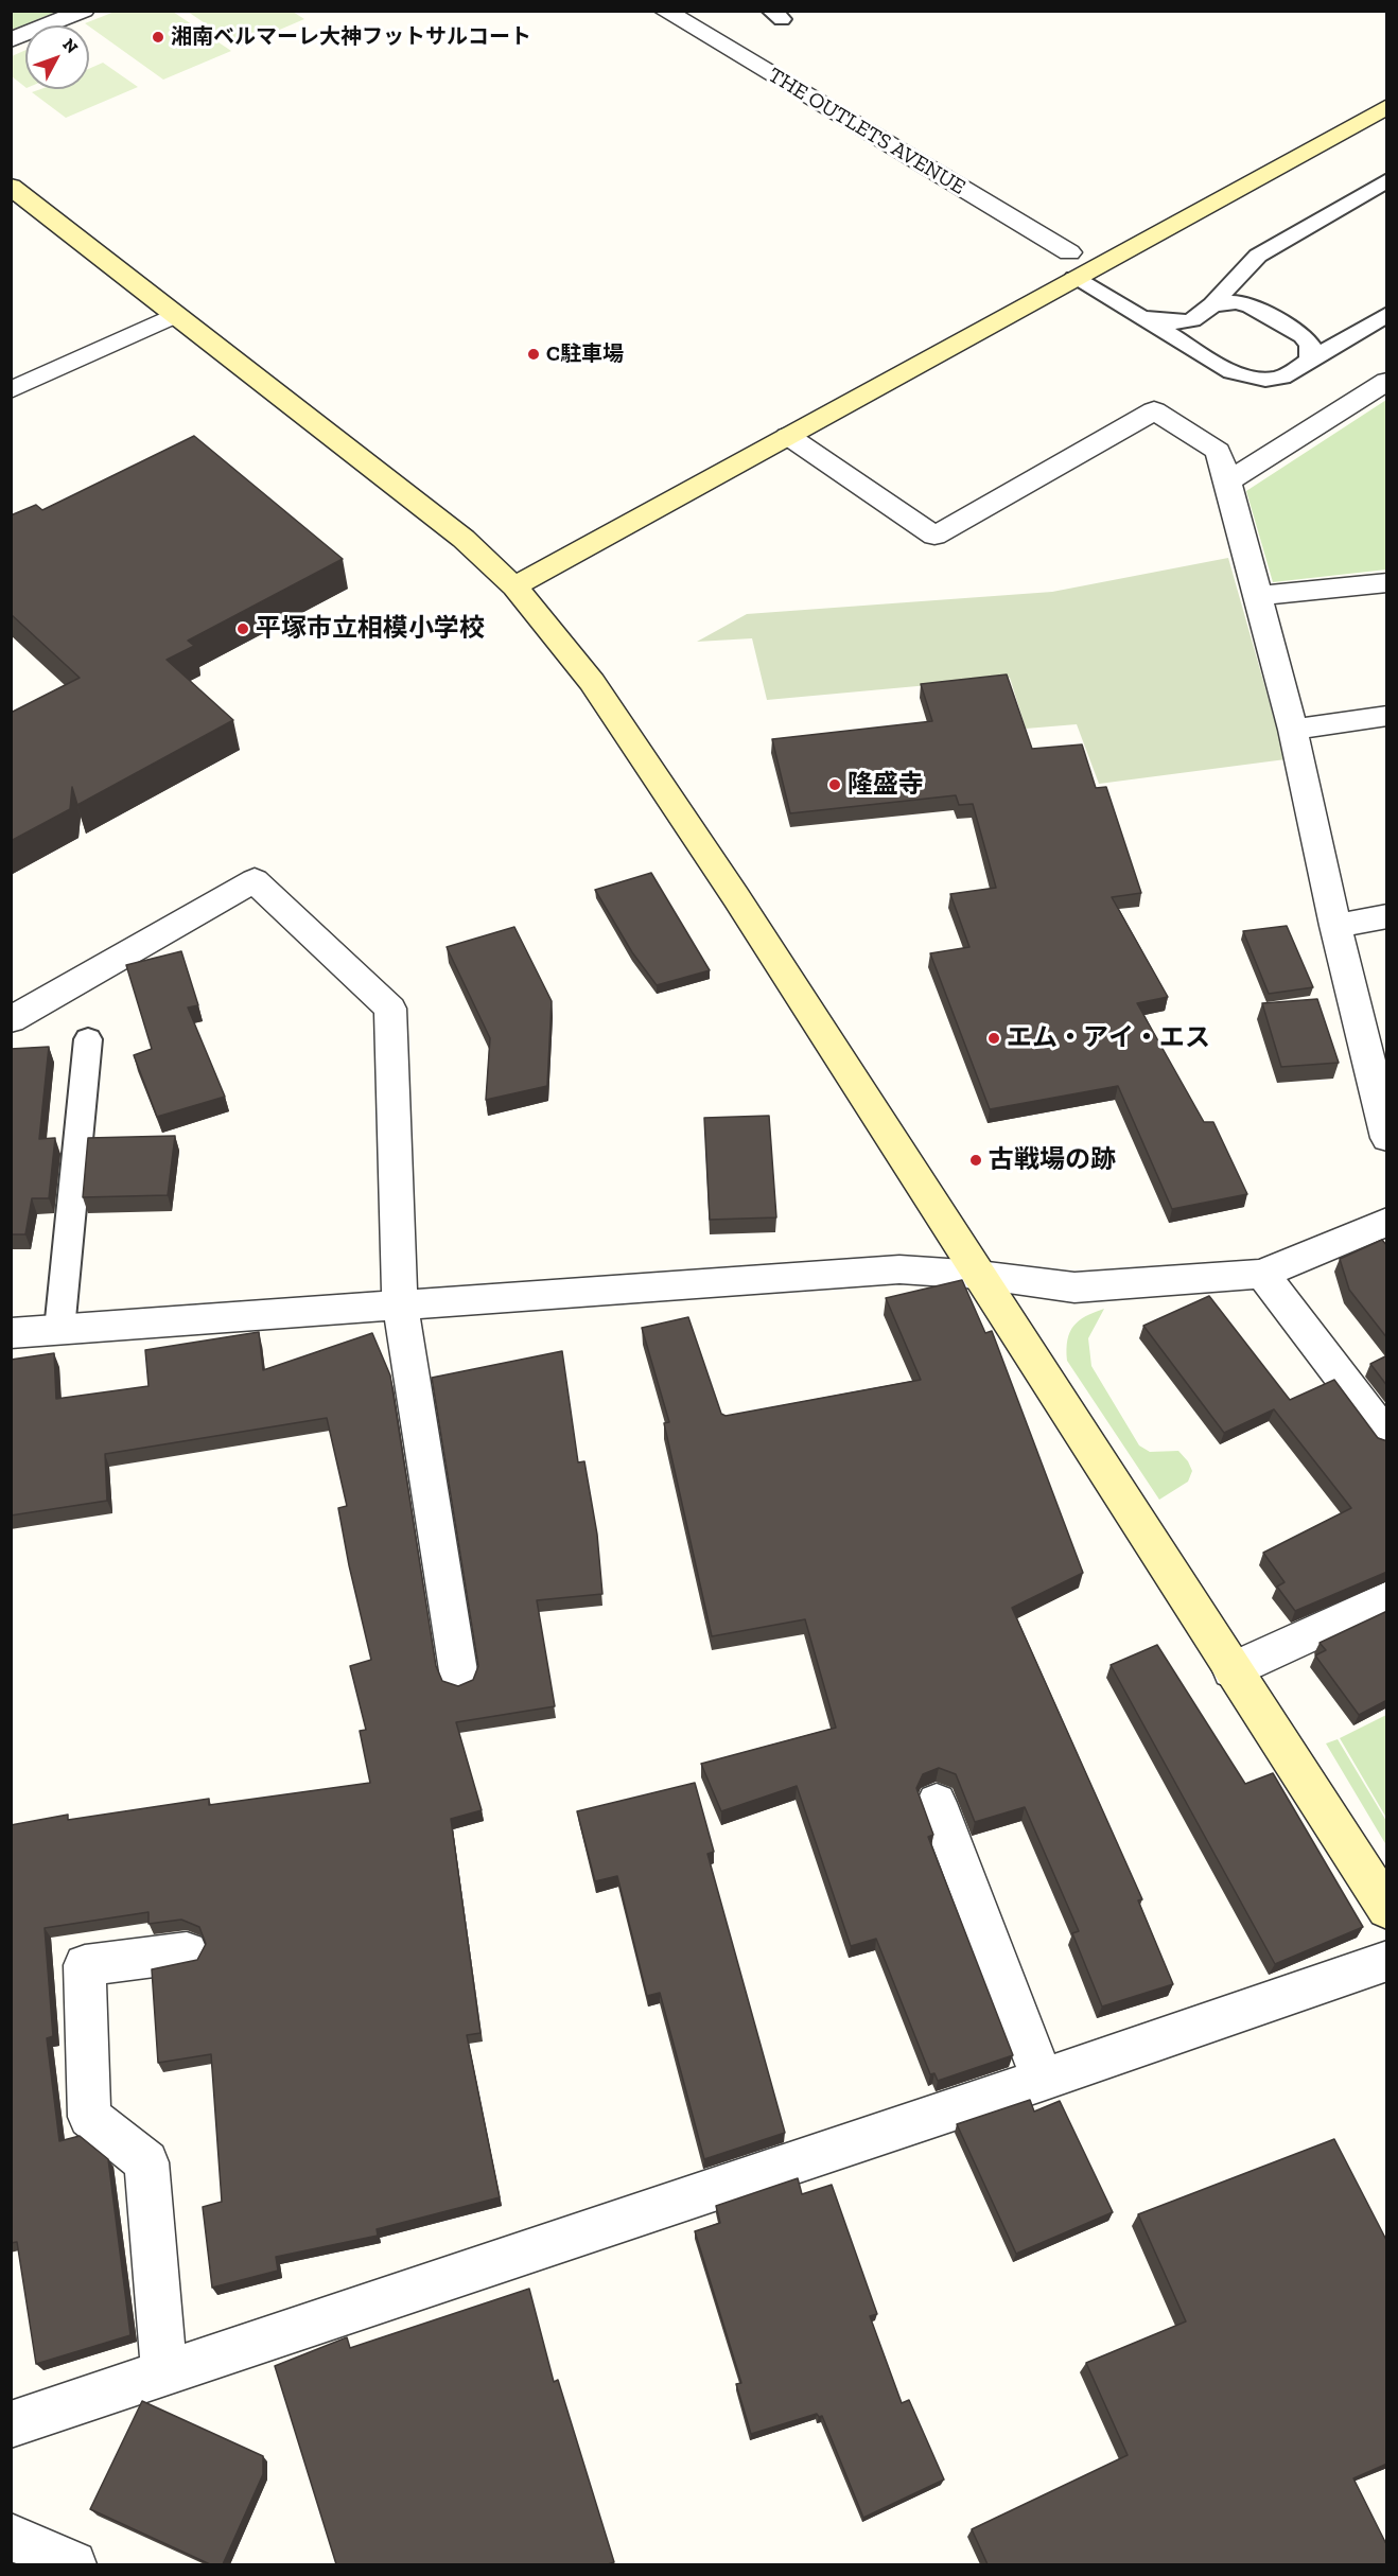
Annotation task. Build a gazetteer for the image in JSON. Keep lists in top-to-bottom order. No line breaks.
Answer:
{"streets":{"street":["THE OUTLETS AVENUE"]},"places":["湘南ベルマーレ大神フットサルコート","C駐車場","平塚市立相模小学校","隆盛寺","エム・アイ・エス","古戦場の跡"],"north":"top right"}
